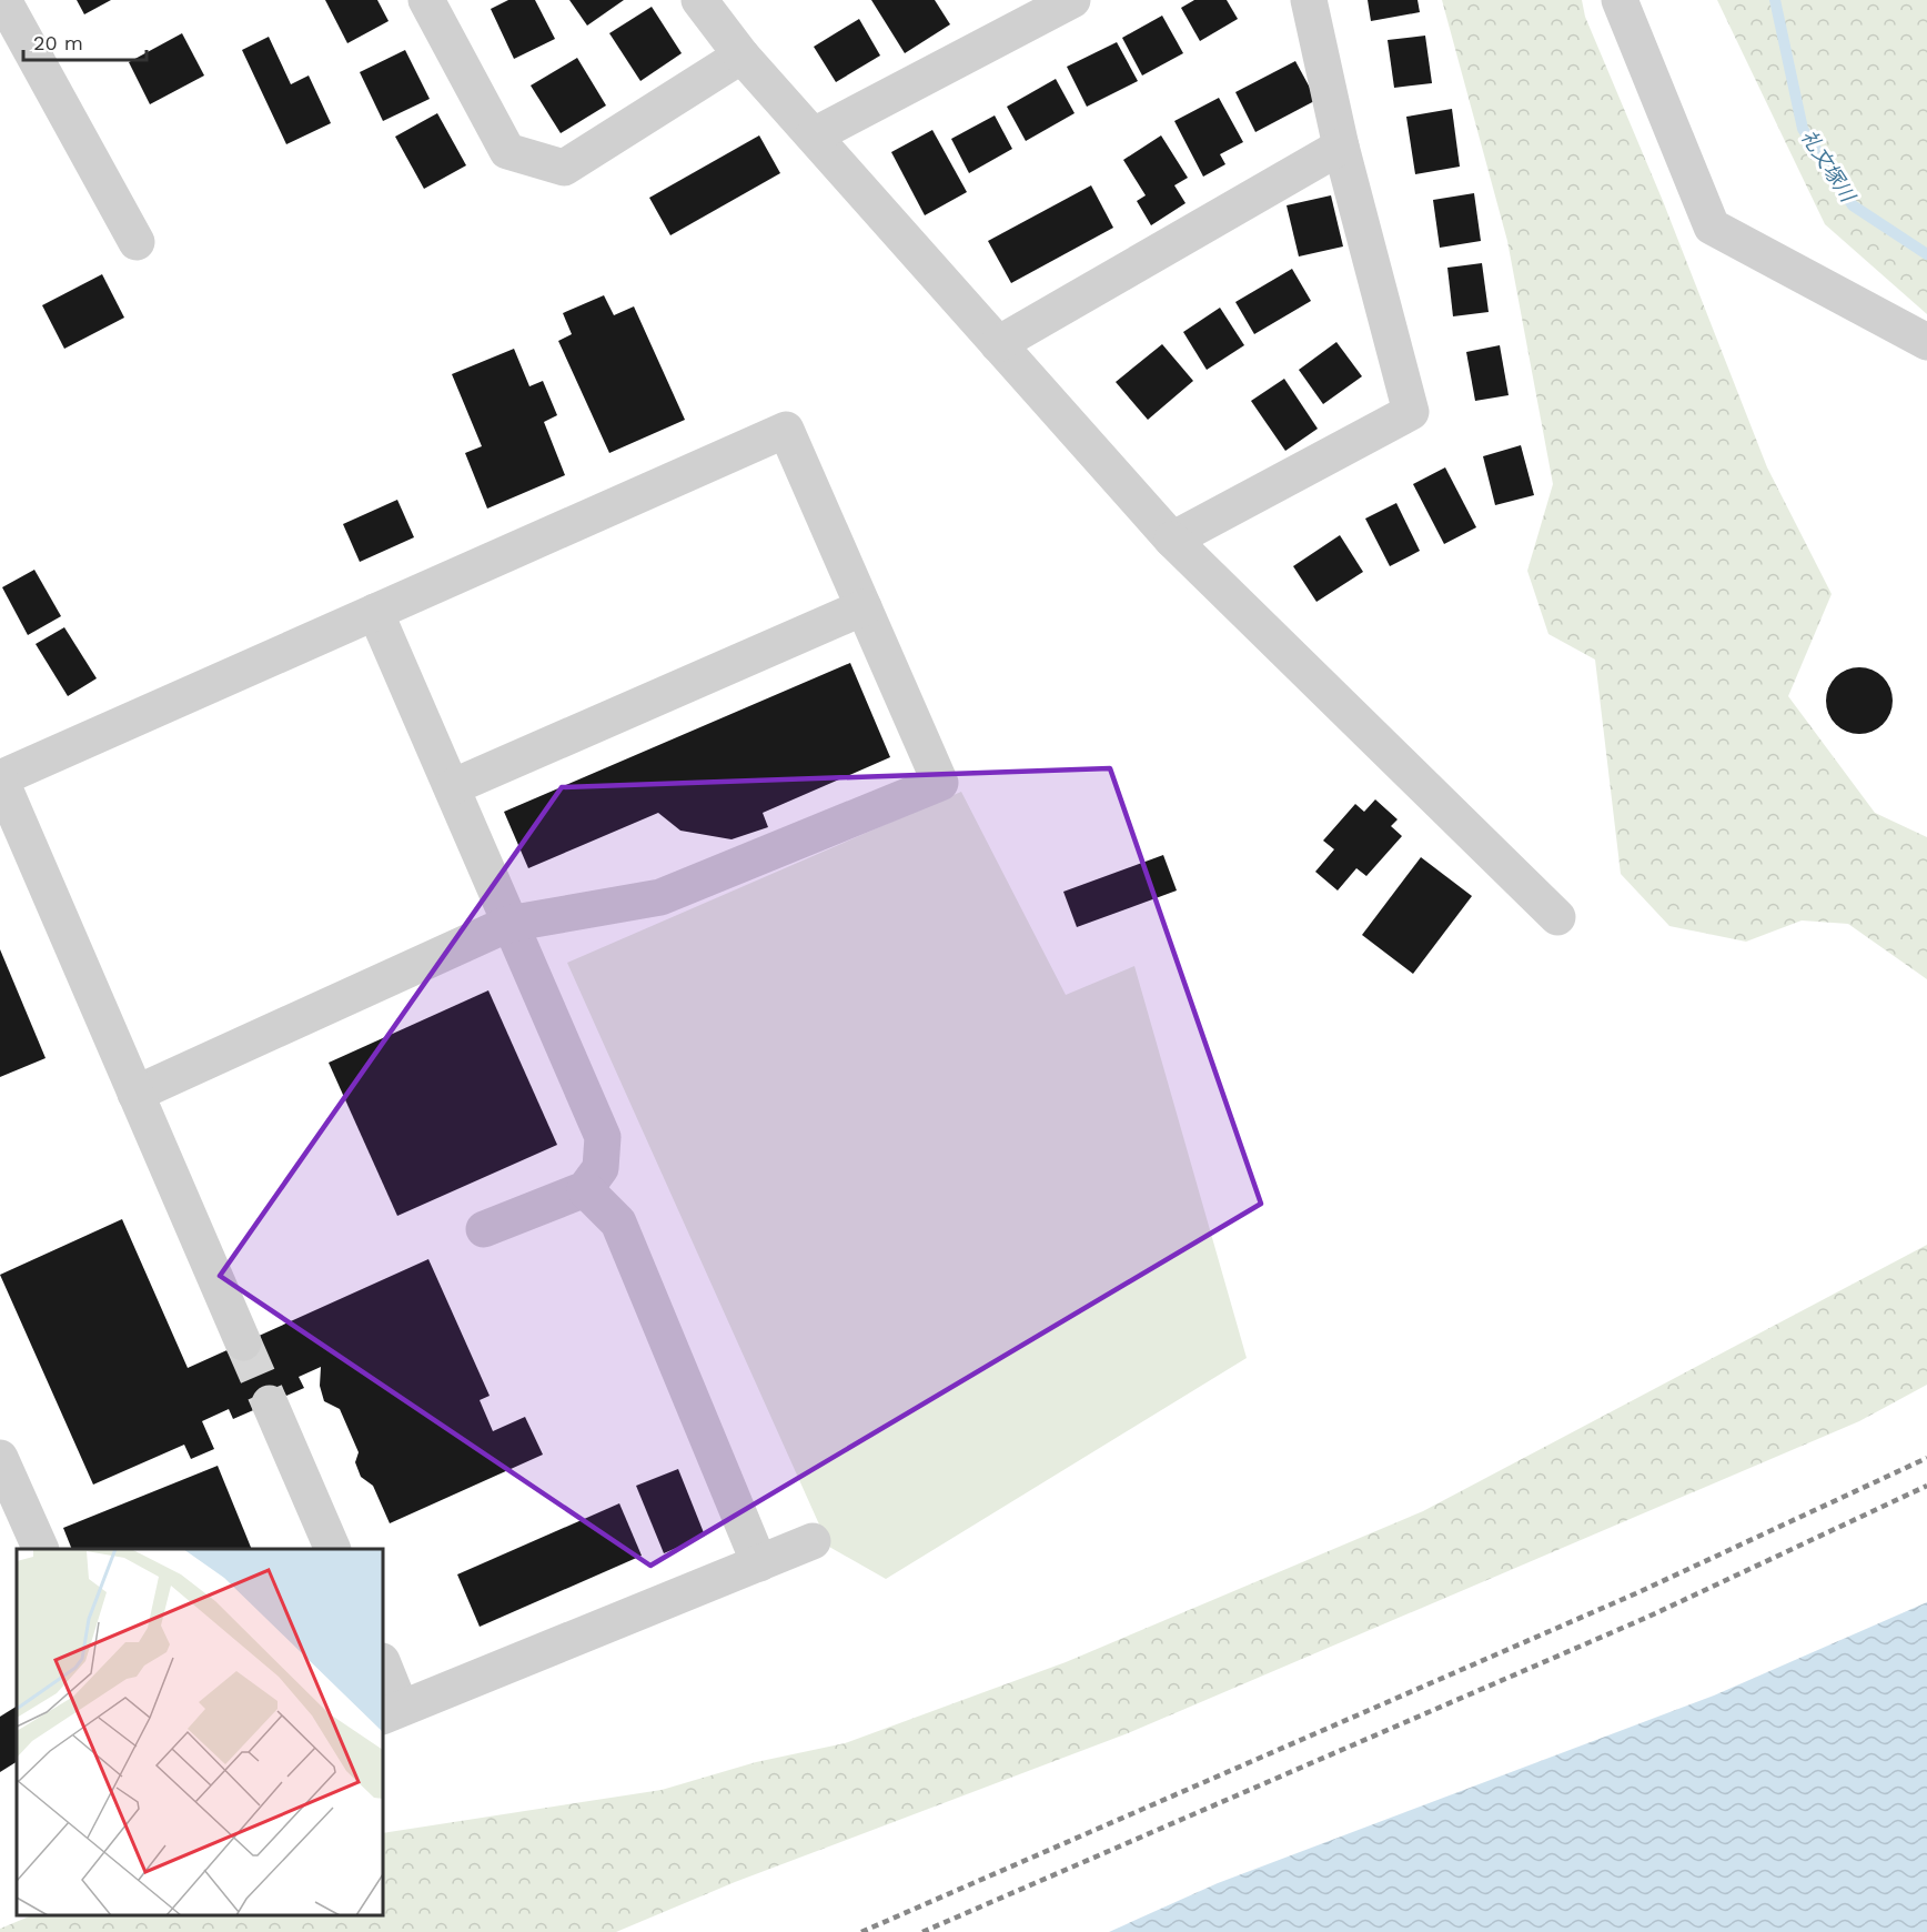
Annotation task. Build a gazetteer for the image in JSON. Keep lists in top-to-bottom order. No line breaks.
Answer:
{"water":["礼文塚川"],"scale_bar":"20 m"}
